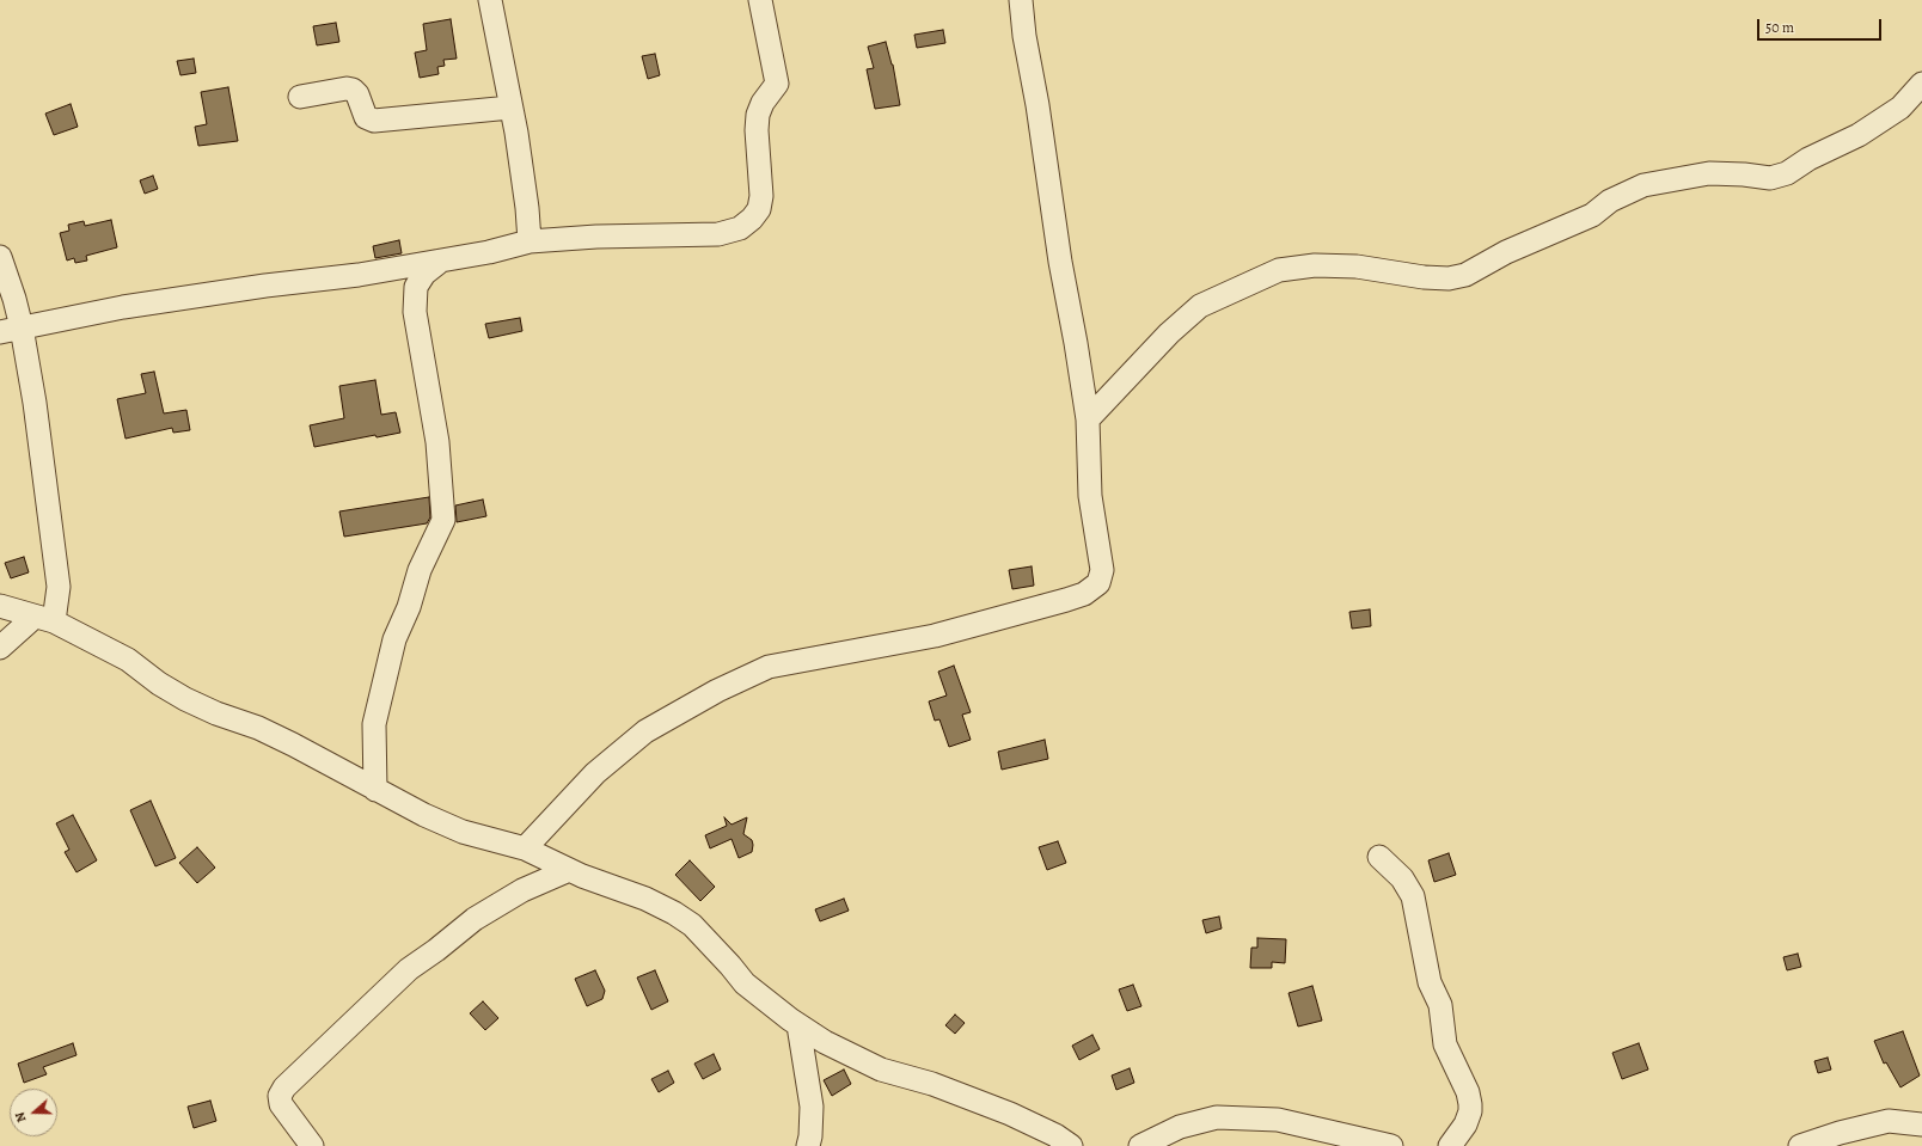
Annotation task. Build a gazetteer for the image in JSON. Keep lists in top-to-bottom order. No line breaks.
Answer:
{"scale_bar":"50 m","north":"left"}
